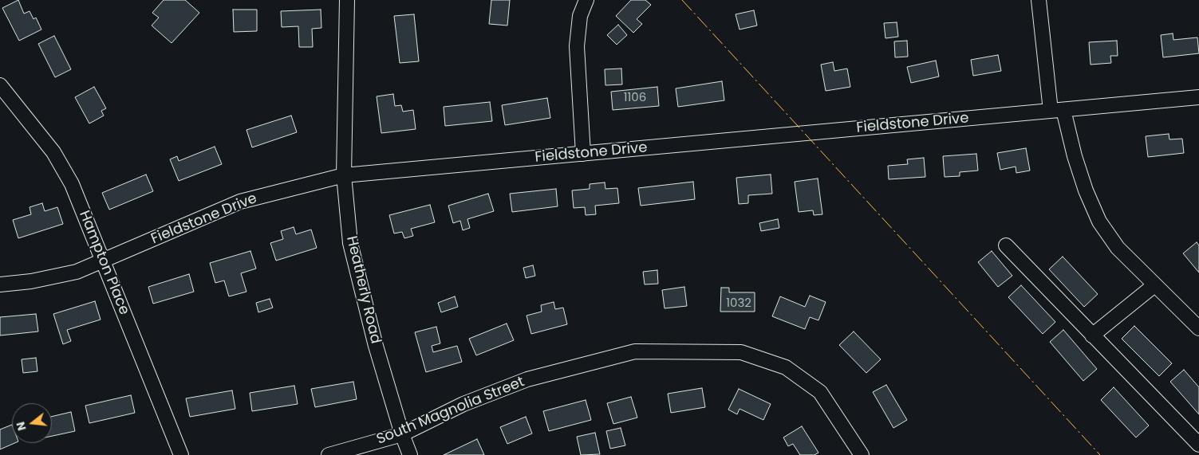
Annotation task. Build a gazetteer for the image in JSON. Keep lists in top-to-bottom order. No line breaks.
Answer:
{"streets":{"street":["Fieldstone Drive","Hampton Place","Heatherly Road","South Magnolia Street"]},"crossings":[["Fieldstone Drive","Hampton Place"],["Fieldstone Drive","Heatherly Road"],["Heatherly Road","South Magnolia Street"]],"house_numbers":["1106","1032"],"north":"left"}
